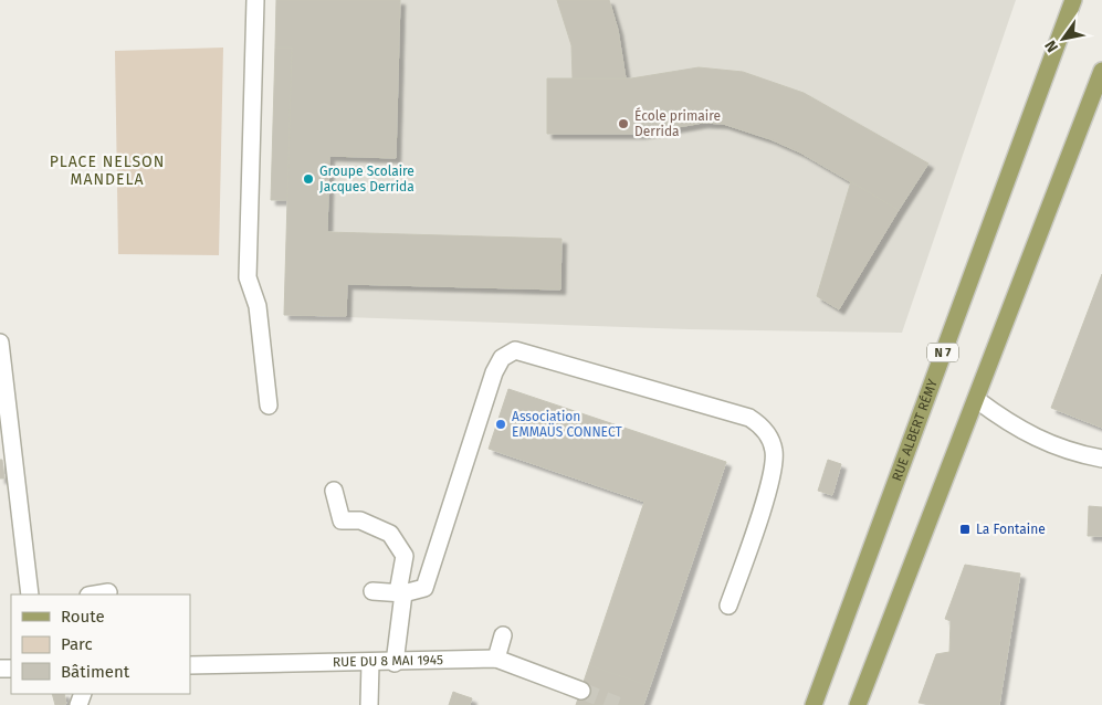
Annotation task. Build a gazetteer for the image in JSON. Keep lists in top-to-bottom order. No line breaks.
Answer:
{"streets":{"main road":["N 7","RUE ALBERT RÉMY"],"street":["RUE DU 8 MAI 1945"]},"districts":["PLACE NELSON MANDELA"],"places":{"other":["École primaire Derrida","Groupe Scolaire Jacques Derrida","Association EMMAÜS CONNECT"],"transit":["La Fontaine"]},"legend":["Route","Parc","Bâtiment"],"north":"bottom left"}
